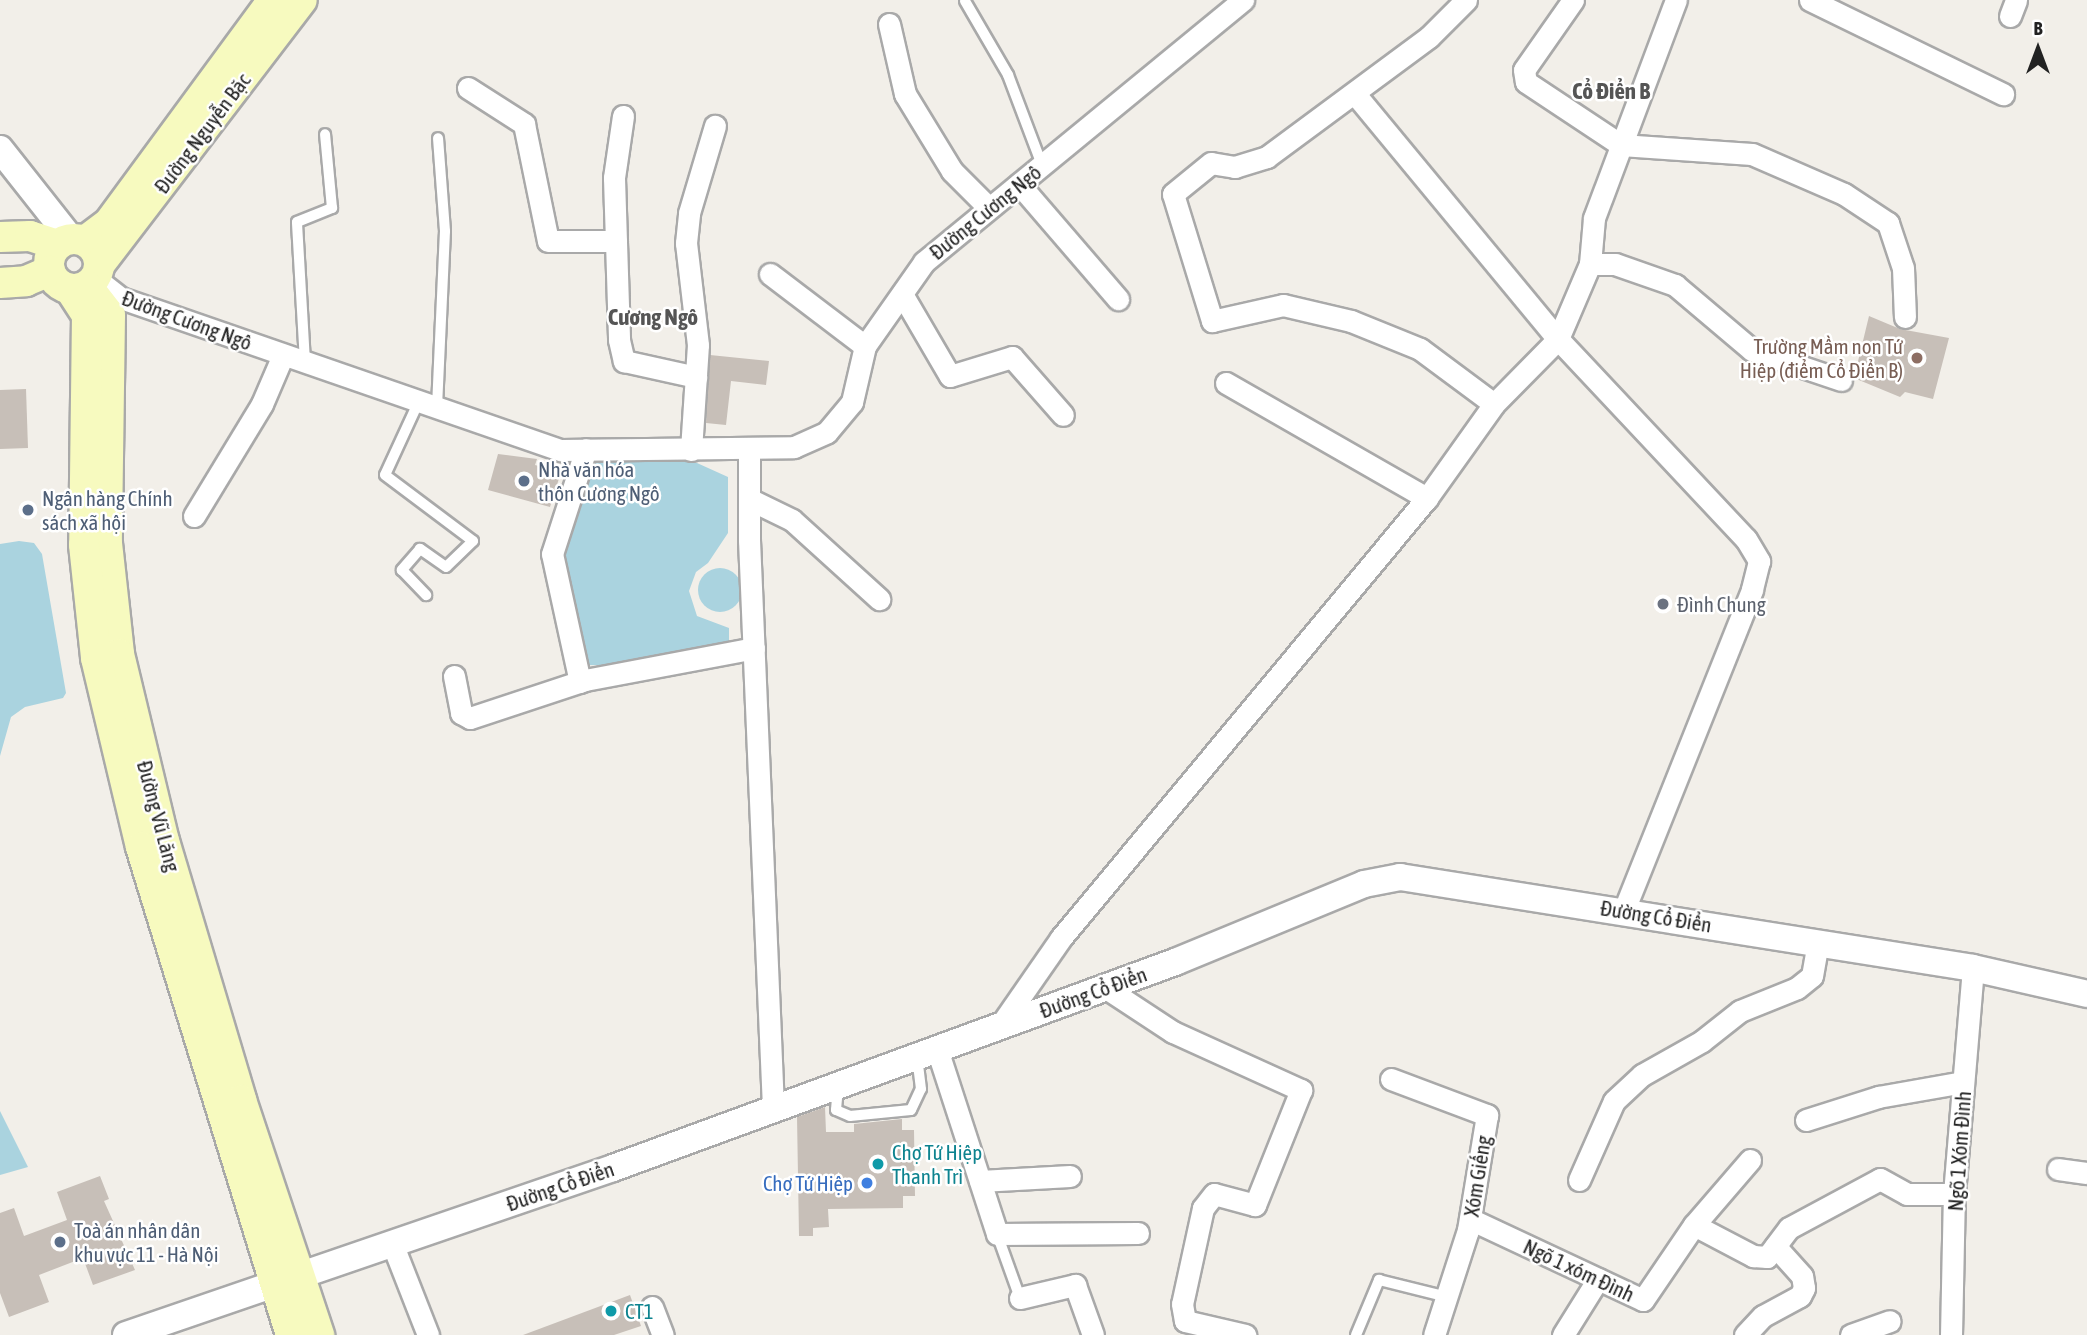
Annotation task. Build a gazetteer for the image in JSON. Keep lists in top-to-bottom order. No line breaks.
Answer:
{"streets":{"main road":["Đường Nguyễn Bặc","Đường Vũ Lăng"],"street":["Đường Cương Ngô","Đường Cổ Điển","Ngõ 1 Xóm Đình","Xóm Giếng","Ngõ 1 xóm Đình"]},"crossings":[["Đường Nguyễn Bặc","Đường Cương Ngô"],["Đường Nguyễn Bặc","Đường Vũ Lăng"],["Đường Cương Ngô","Đường Vũ Lăng"],["Đường Vũ Lăng","Đường Cổ Điển"],["Đường Cổ Điển","Ngõ 1 Xóm Đình"],["Ngõ 1 Xóm Đình","Ngõ 1 xóm Đình"],["Xóm Giếng","Ngõ 1 xóm Đình"]],"districts":["Cổ Điển B","Cương Ngô"],"places":["Trường Mầm non Tứ Hiệp (điểm Cổ Điển B)","Nhà văn hóa thôn Cương Ngô","Ngân hàng Chính sách xã hội","Đình Chung","Chợ Tứ Hiệp Thanh Trì","Chợ Tứ Hiệp","Toà án nhân dân khu vực 11 - Hà Nội","CT1"],"north":"top"}
